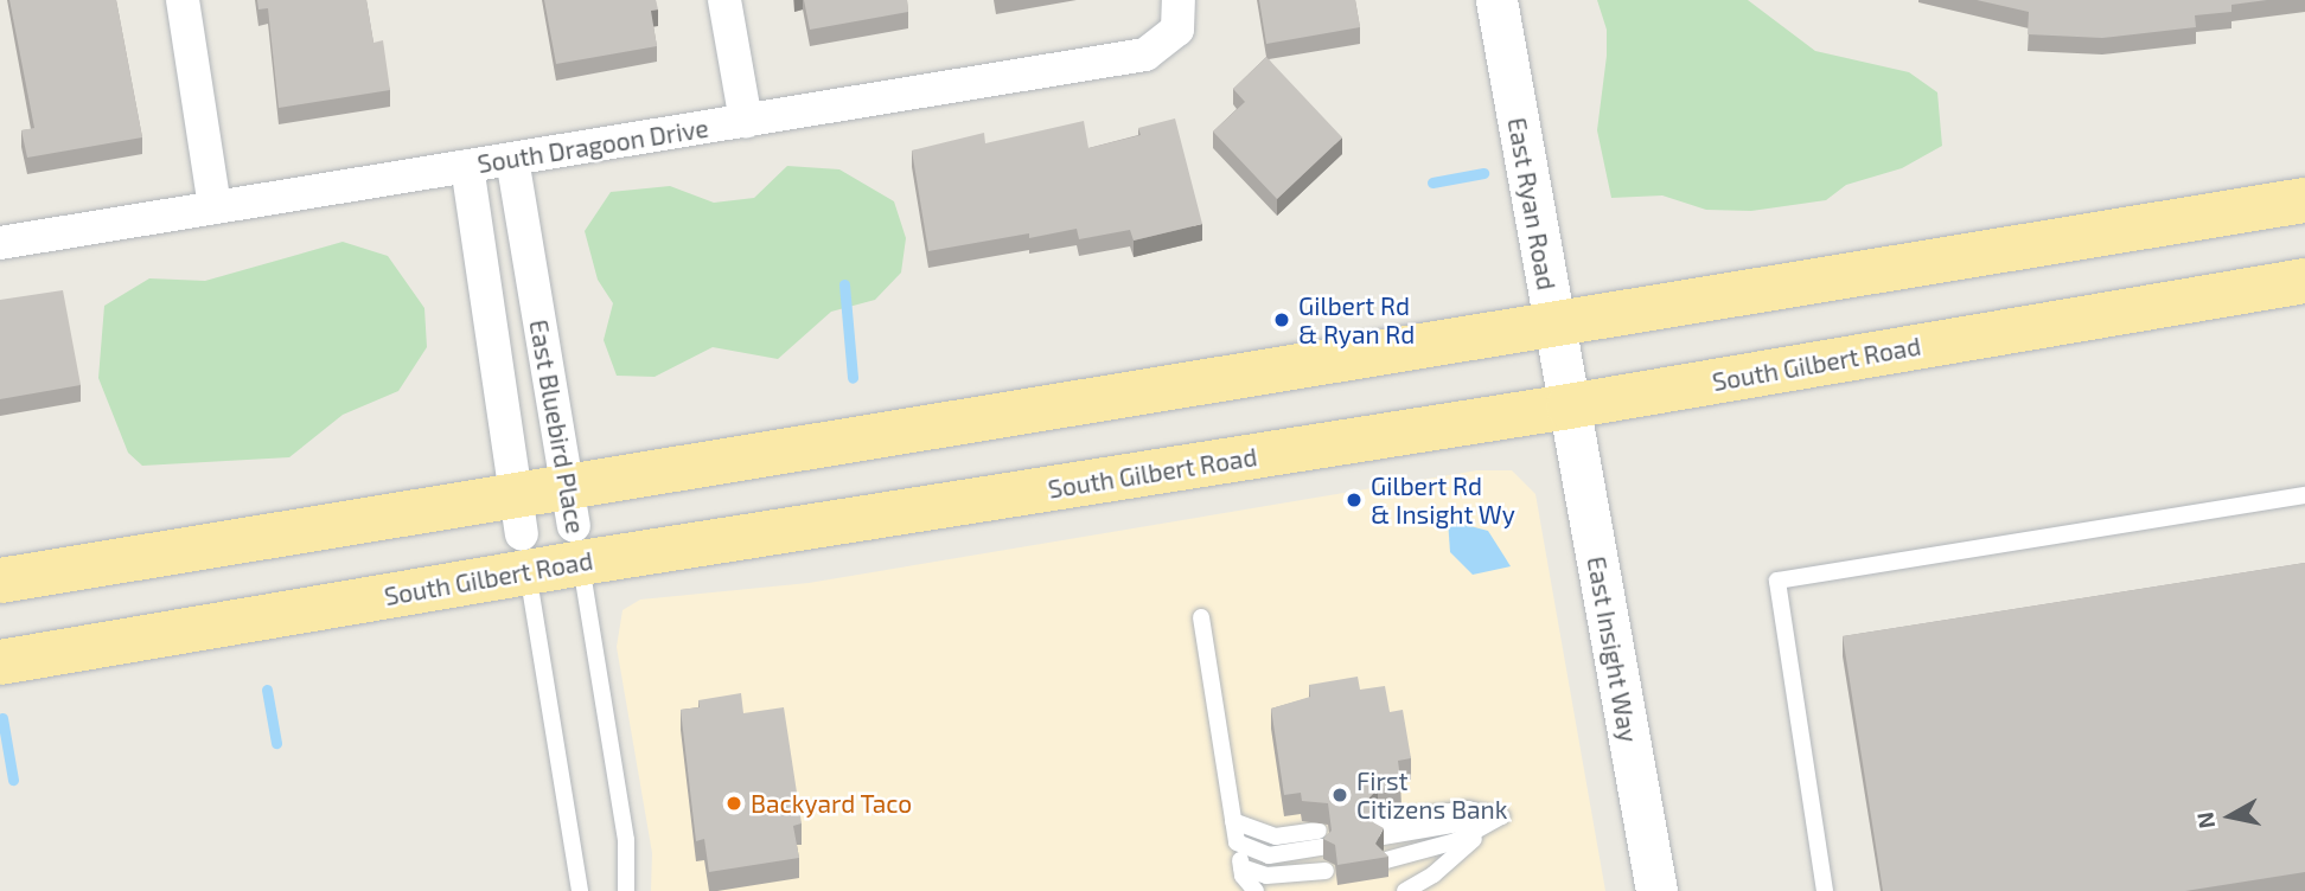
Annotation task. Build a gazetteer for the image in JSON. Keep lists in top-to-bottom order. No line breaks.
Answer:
{"streets":{"main road":["South Gilbert Road"],"street":["South Dragoon Drive","East Ryan Road","East Bluebird Place","East Insight Way"]},"crossings":[["South Dragoon Drive","East Bluebird Place"],["East Ryan Road","South Gilbert Road"],["East Ryan Road","East Insight Way"],["South Gilbert Road","East Bluebird Place"],["South Gilbert Road","East Insight Way"]],"places":["Gilbert Rd & Ryan Rd","Gilbert Rd & Insight Wy","First Citizens Bank","Backyard Taco"],"north":"left"}
